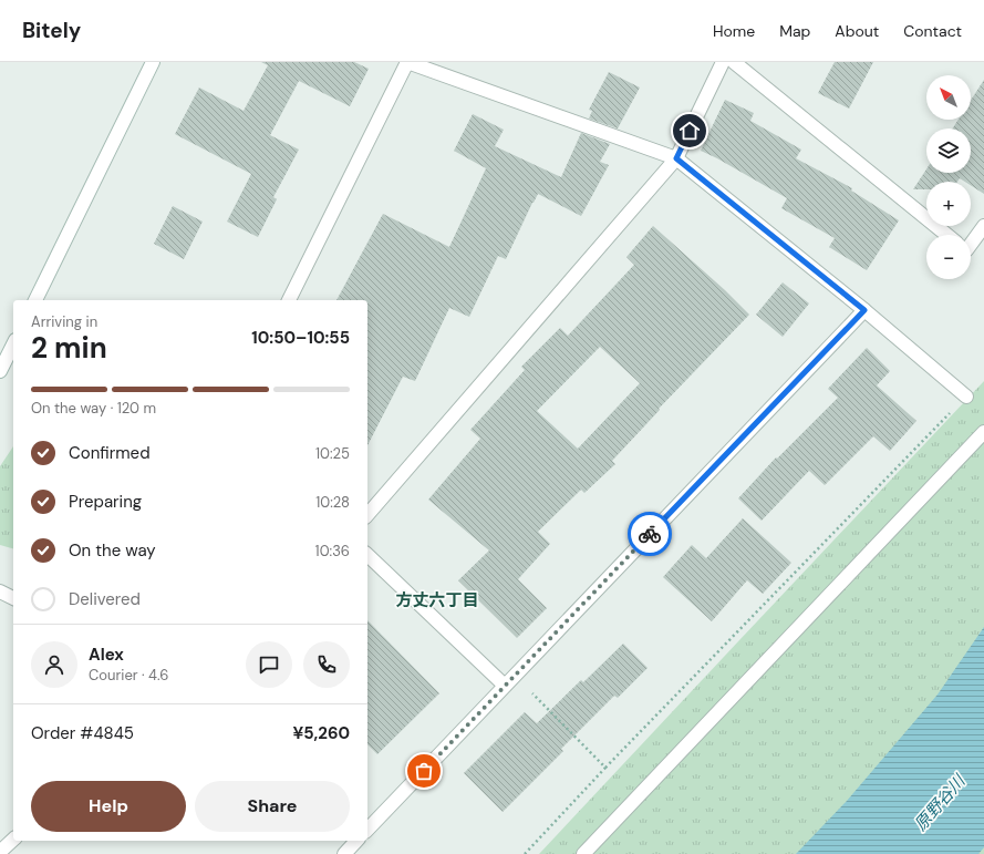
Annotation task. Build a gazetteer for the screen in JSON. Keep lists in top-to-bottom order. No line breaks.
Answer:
{"districts":["方丈六丁目"],"water":["原野谷川"],"north":"top left","page":{"header":"Bitely","nav":["Home","Map","About","Contact"],"map_buttons":["+","−"],"heading":["2 min","Arriving in","10:50–10:55"],"panel":["Alex","Courier · 4.6","Order #4845","¥5,260"],"bar":"On the way · 120 m","list":[["Confirmed","10:25"],["Preparing","10:28"],["On the way","10:36"],"Delivered"],"buttons":["Help","Share"]}}
